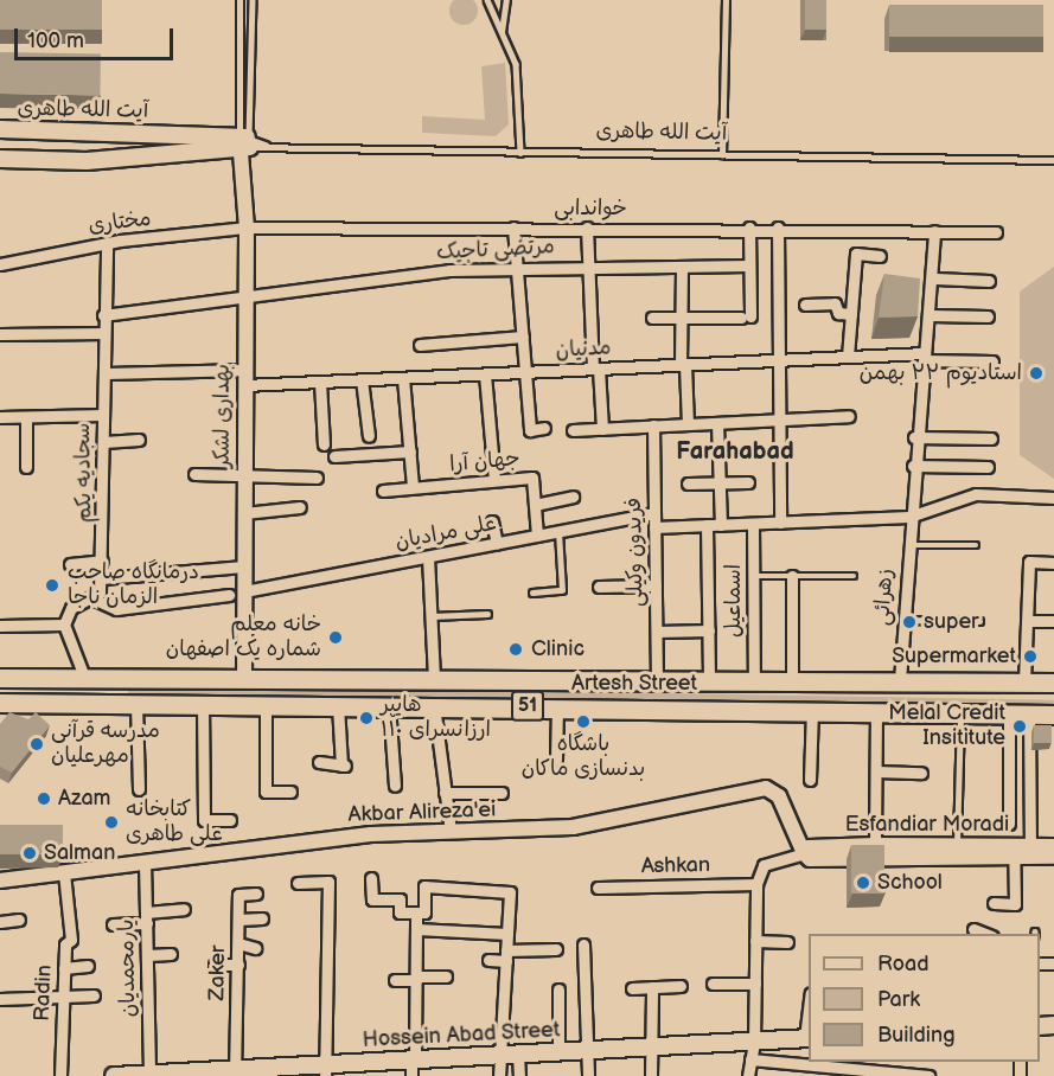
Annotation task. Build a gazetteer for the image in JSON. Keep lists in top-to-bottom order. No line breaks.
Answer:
{"streets":{"main road":["آیت الله طاهری","Artesh Street","51","Hossein Abad Street"],"street":["خواندابی","مختاری","مرتضی تاجیک","مدنیان","بهداری لشکر","جهان آرا","سجادیه یکم","علی مرادیان","فریدون وکیلی","زهرائی","اسماعیل","Akbar Alireza'ei","Esfandiar Moradi","Ashkan","یارمحمدیان","Zaker","Radin"]},"crossings":[["آیت الله طاهری","بهداری لشکر"],["خواندابی","مختاری"],["خواندابی","بهداری لشکر"],["خواندابی","زهرائی"],["مختاری","بهداری لشکر"],["مختاری","سجادیه یکم"],["مرتضی تاجیک","بهداری لشکر"],["مرتضی تاجیک","سجادیه یکم"],["مدنیان","بهداری لشکر"],["مدنیان","سجادیه یکم"],["مدنیان","زهرائی"],["بهداری لشکر","علی مرادیان"],["بهداری لشکر","Artesh Street"],["جهان آرا","علی مرادیان"],["سجادیه یکم","علی مرادیان"],["علی مرادیان","فریدون وکیلی"],["فریدون وکیلی","Artesh Street"],["زهرائی","Artesh Street"],["اسماعیل","Artesh Street"],["Akbar Alireza'ei","Esfandiar Moradi"],["Akbar Alireza'ei","یارمحمدیان"],["Akbar Alireza'ei","Radin"],["Esfandiar Moradi","Ashkan"],["یارمحمدیان","Hossein Abad Street"],["Zaker","Hossein Abad Street"]],"districts":["Farahabad"],"places":["استادیوم ۲۲ بهمن","درمانگاه صاحب الزمان ناجا","super","خانه معلم شماره یک اصفهان","Clinic","Supermarket","هایپر ارزانسرای ۱۱۰","باشگاه بدنسازی ماکان","Melal Credit Insititute","مدرسه قرآنی مهرعلیان","Azam","کتابخانه علی طاهری","Salman","School"],"legend":["Road","Park","Building"],"scale_bar":"100 m"}
